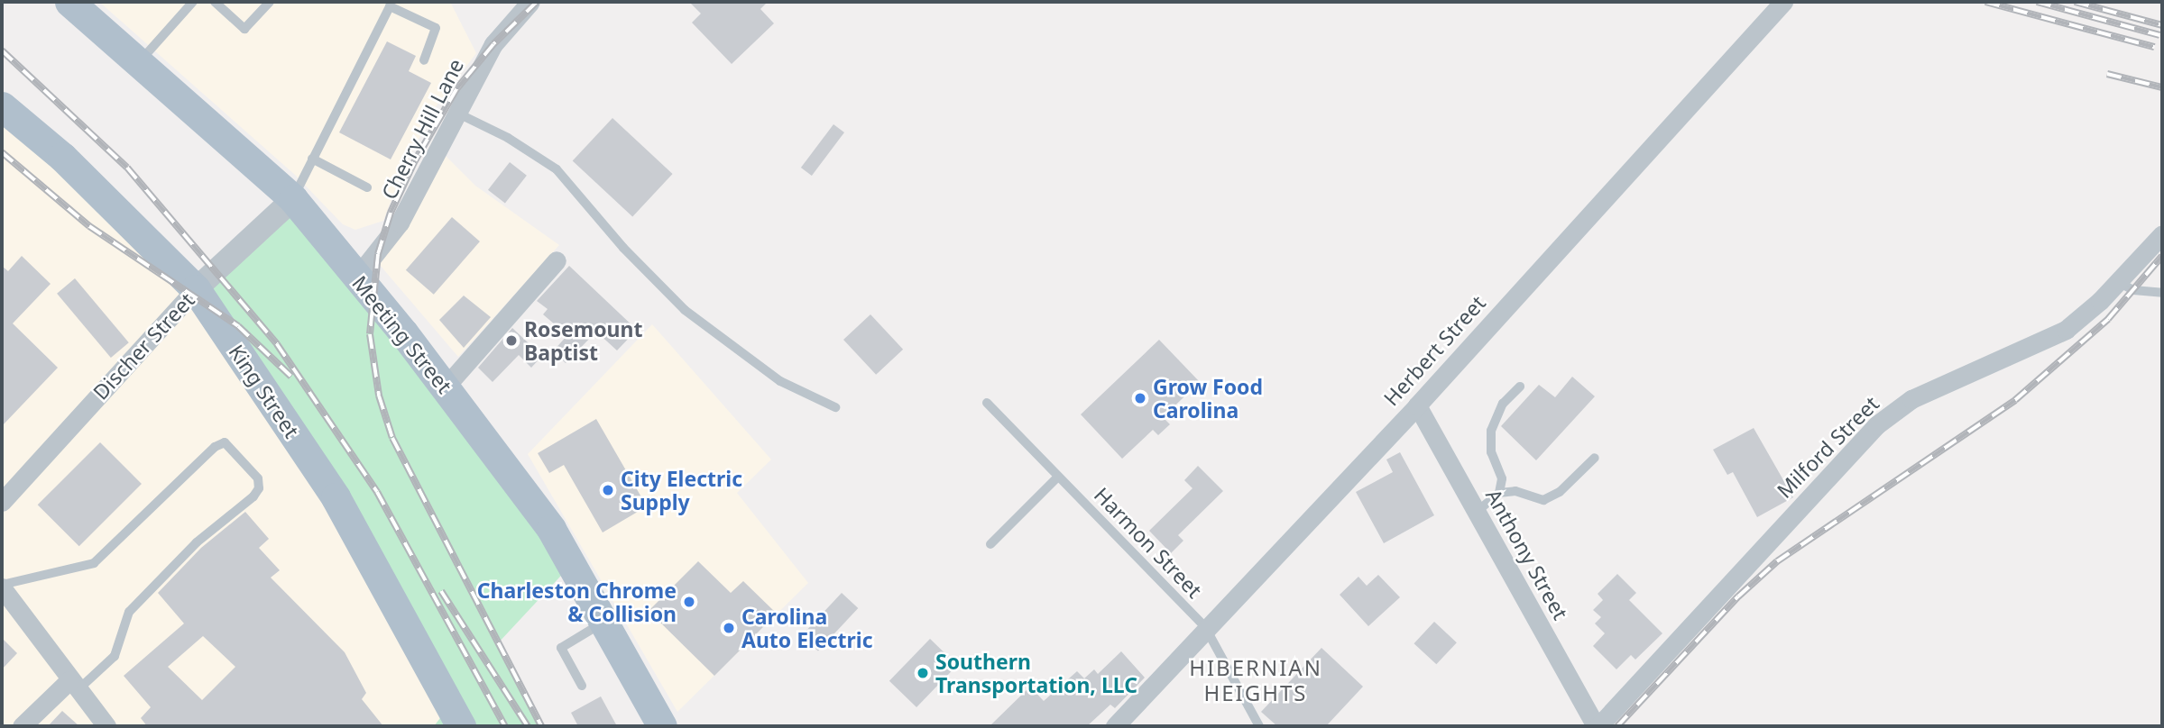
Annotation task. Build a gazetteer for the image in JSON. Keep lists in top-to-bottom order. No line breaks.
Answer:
{"streets":{"main road":["Meeting Street","King Street"],"street":["Cherry Hill Lane","Discher Street","Herbert Street","Milford Street","Anthony Street"],"lane":["Harmon Street"]},"crossings":[["Cherry Hill Lane","Meeting Street"],["Meeting Street","Discher Street"],["Discher Street","King Street"],["Herbert Street","Harmon Street"],["Herbert Street","Anthony Street"],["Milford Street","Anthony Street"]],"districts":["HIBERNIAN HEIGHTS"],"places":["Rosemount Baptist","Grow Food Carolina","City Electric Supply","Charleston Chrome & Collision","Carolina Auto Electric","Southern Transportation, LLC"]}
